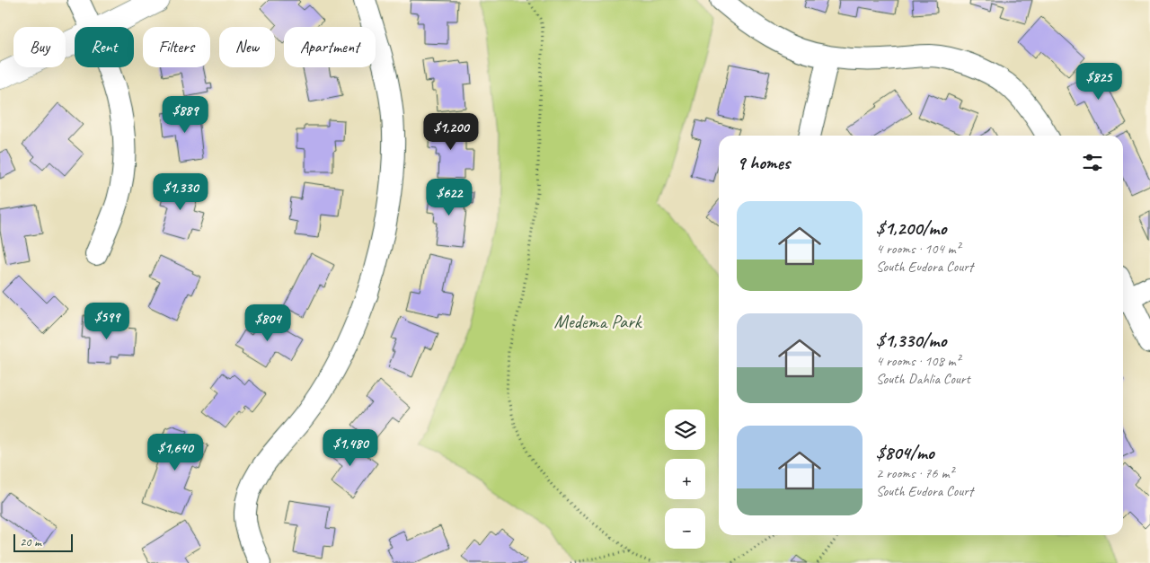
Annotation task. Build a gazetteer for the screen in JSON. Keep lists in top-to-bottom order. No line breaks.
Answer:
{"parks":["Medema Park"],"scale_bar":"20 m","page":{"chip":["Buy","Rent","Filters","New","Apartment"],"price":["$825","$889","$1,200","$1,330","$622","$599","$804","$1,480","$1,640"],"heading":"9 homes","list":[{"name":"$1,200/mo","note":"4 rooms · 104 m² · South Eudora Court"},{"name":"$1,330/mo","note":"4 rooms · 108 m² · South Dahlia Court"},{"name":"$804/mo","note":"2 rooms · 76 m² · South Eudora Court"}],"map_buttons":["+","−"],"scale":"20 m"}}
